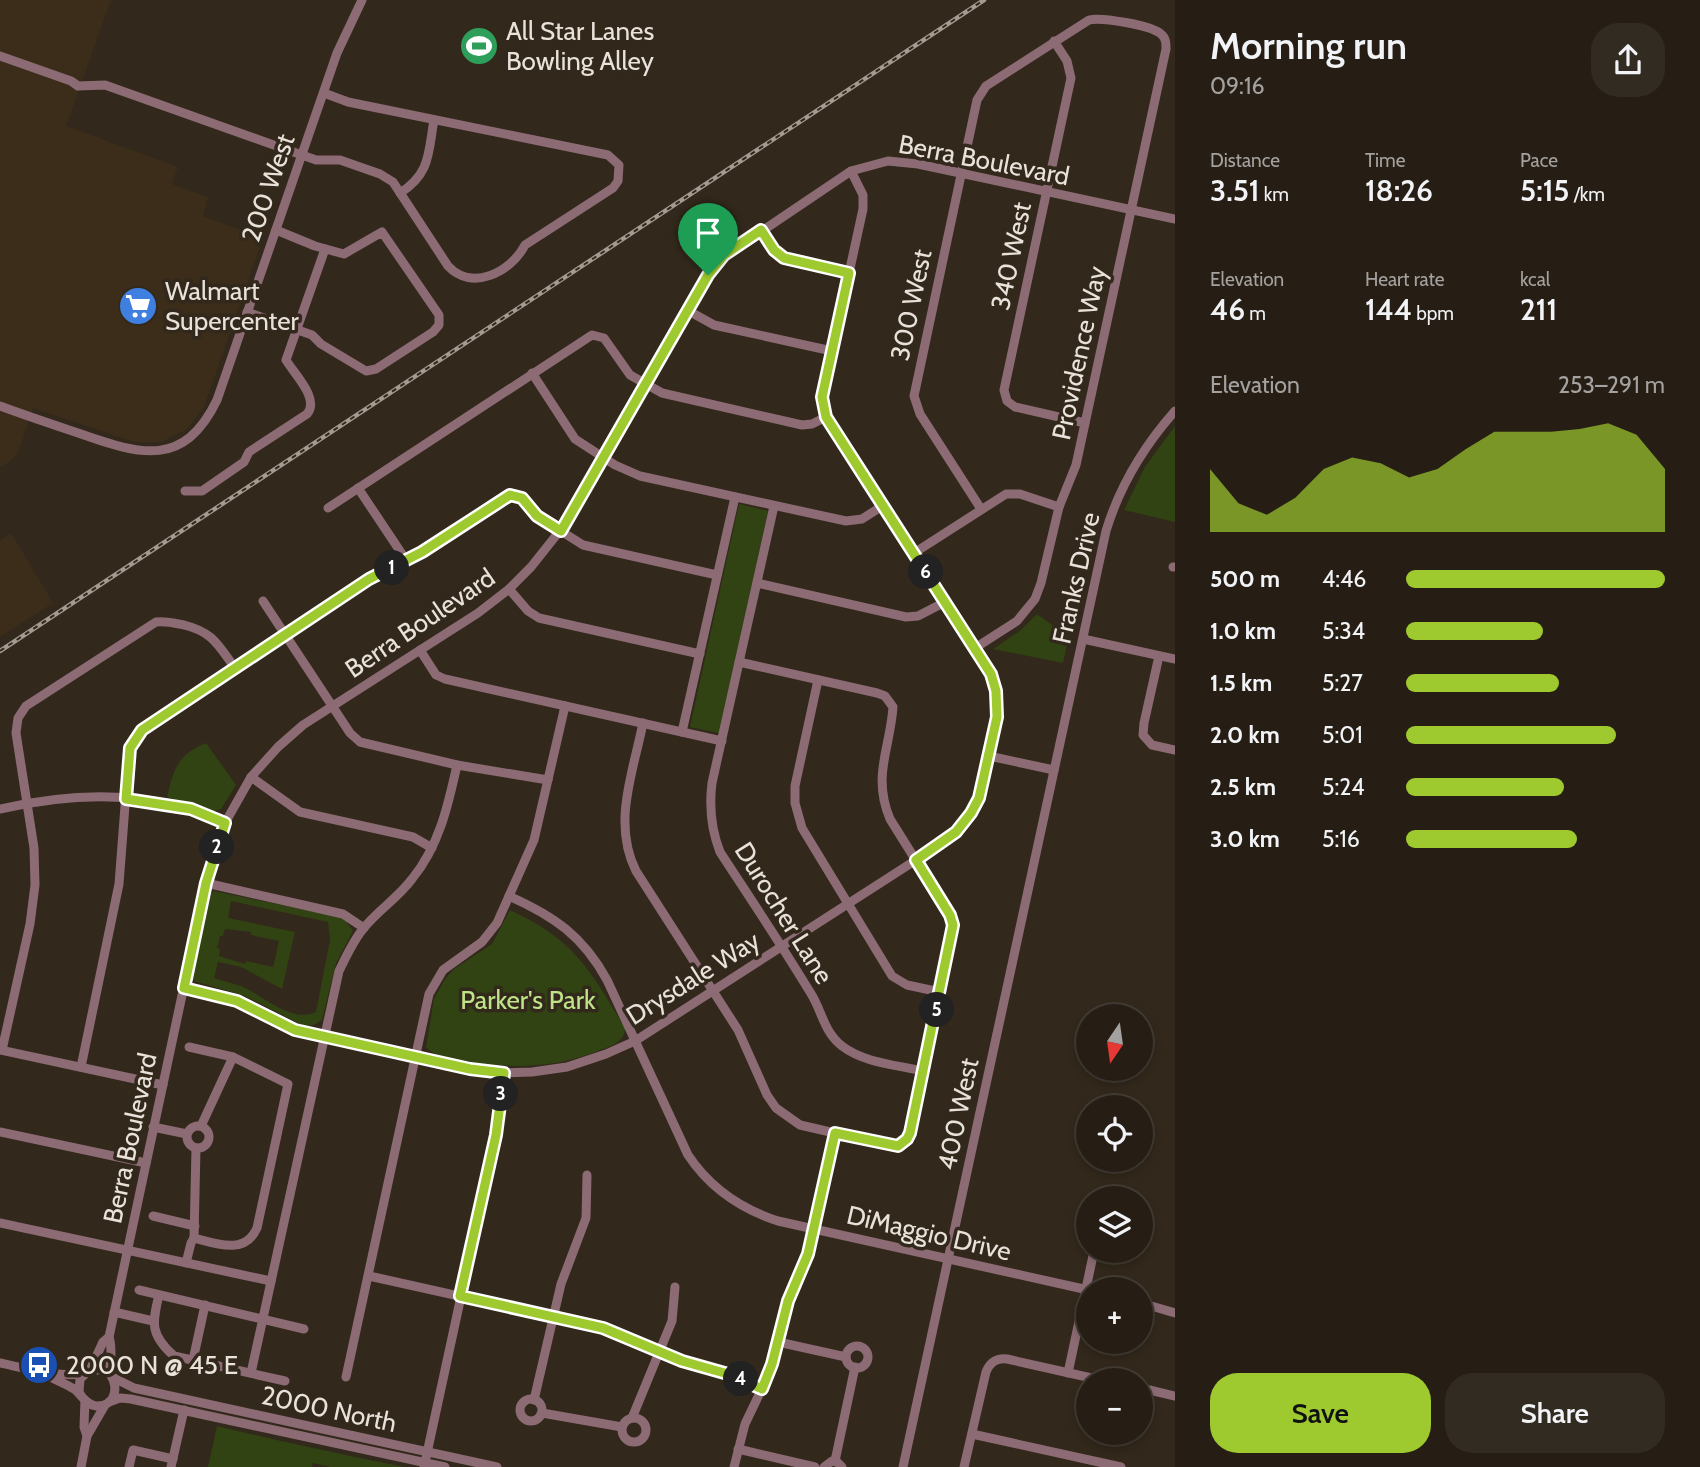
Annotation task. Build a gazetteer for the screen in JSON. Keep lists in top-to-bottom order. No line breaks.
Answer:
{"streets":{"street":["Berra Boulevard","200 West","340 West","300 West","Providence Way","Franks Drive","Durocher Lane","Drysdale Way","400 West","DiMaggio Drive","2000 North"]},"crossings":[["Berra Boulevard","340 West"],["Berra Boulevard","300 West"],["Berra Boulevard","Providence Way"],["Berra Boulevard","Drysdale Way"],["Berra Boulevard","2000 North"],["340 West","300 West"],["340 West","Providence Way"],["300 West","Providence Way"],["Providence Way","Drysdale Way"],["Franks Drive","400 West"],["Durocher Lane","Drysdale Way"],["Drysdale Way","DiMaggio Drive"],["400 West","DiMaggio Drive"]],"parks":["Parker's Park"],"places":{"sports":["All Star Lanes Bowling Alley"],"supermarket":["Walmart Supercenter"],"bus stop":["2000 N @ 45 E"]},"north":"bottom","page":{"heading":["Morning run","09:16"],"stats":[["Distance","3.51 km"],["Time","18:26"],["Pace","5:15 /km"],["Elevation","46 m"],["Heart rate","144 bpm"],["kcal","211"]],"chart":["Elevation","253–291 m"],"pins":["1","6","2","5","3","4"],"list":[{"name":"500 m","note":"4:46"},{"name":"1.0 km","note":"5:34"},{"name":"1.5 km","note":"5:27"},{"name":"2.0 km","note":"5:01"},{"name":"2.5 km","note":"5:24"},{"name":"3.0 km","note":"5:16"}],"map_buttons":["+","−"],"buttons":["Save","Share"]}}
